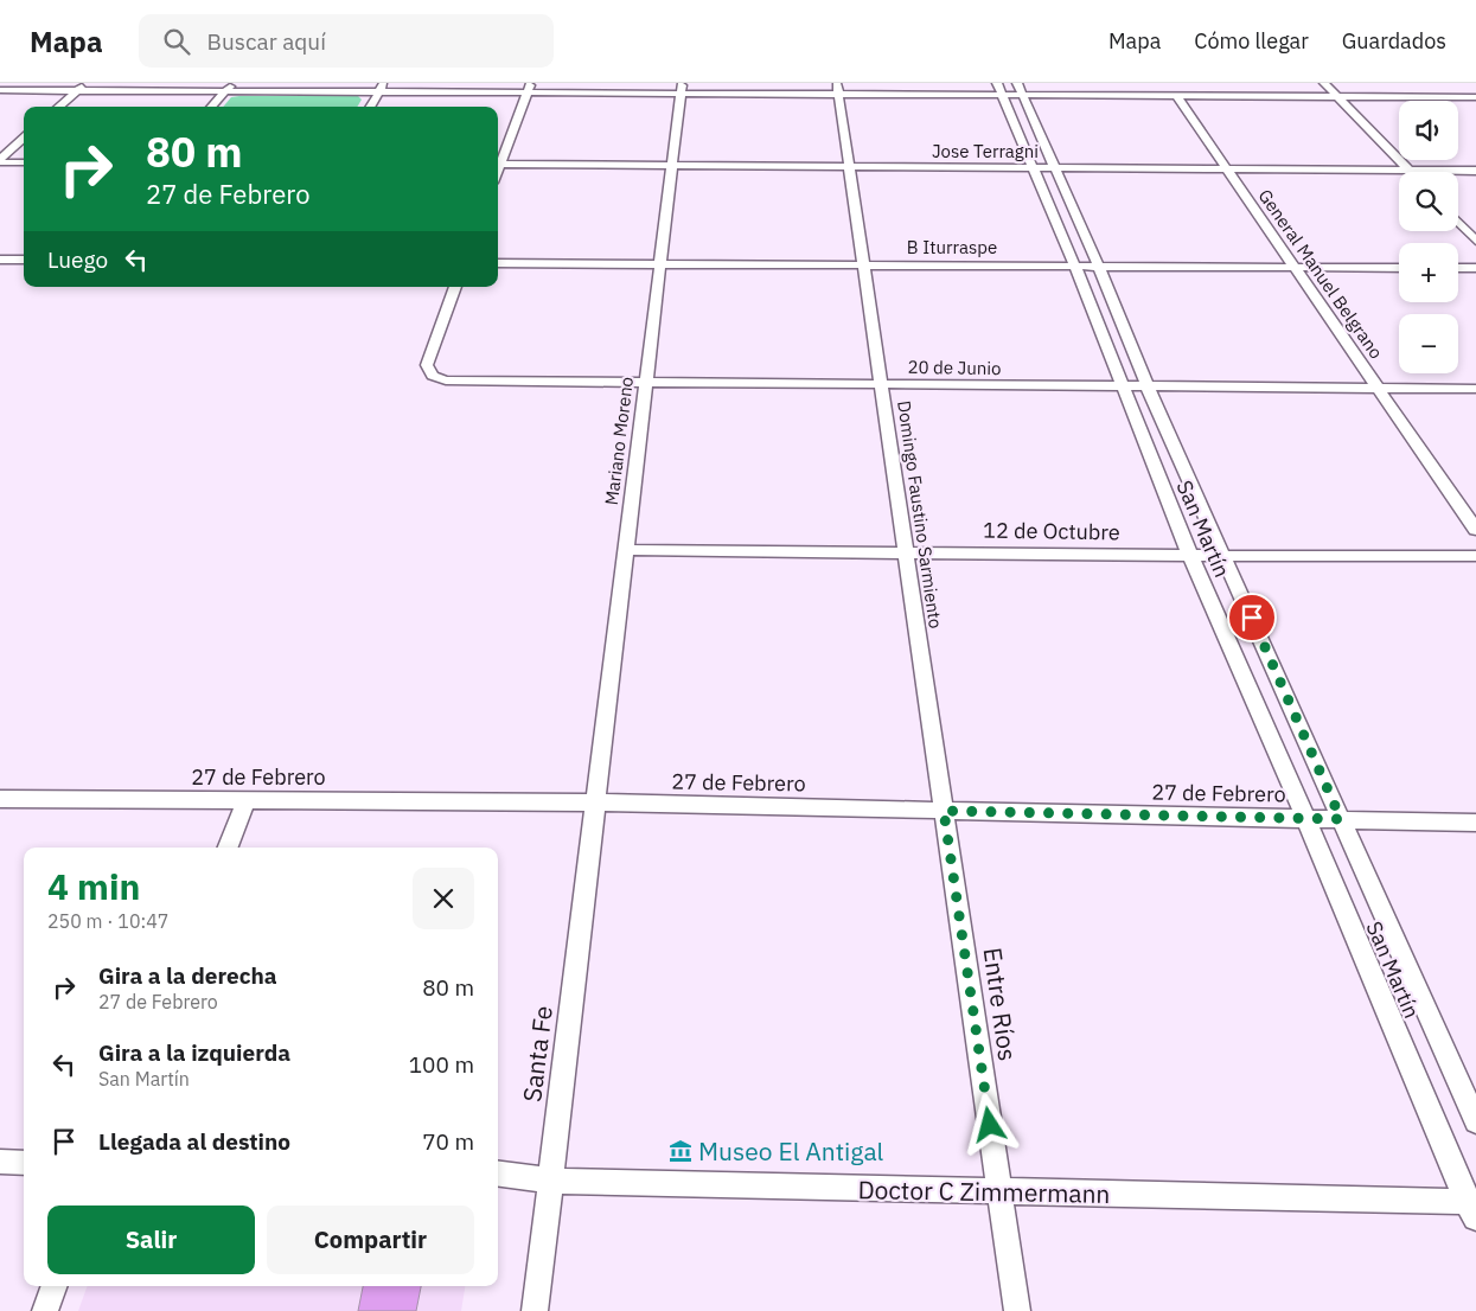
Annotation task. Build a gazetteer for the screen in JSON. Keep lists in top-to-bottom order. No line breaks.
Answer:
{"streets":{"street":["Jose Terragni","B Iturraspe","General Manuel Belgrano","20 de Junio","Mariano Moreno","Domingo Faustino Sarmiento","San Martín","12 de Octubre","27 de Febrero","Entre Ríos","Santa Fe","Doctor C Zimmermann"]},"crossings":[["Jose Terragni","General Manuel Belgrano"],["Jose Terragni","Mariano Moreno"],["Jose Terragni","Domingo Faustino Sarmiento"],["Jose Terragni","San Martín"],["B Iturraspe","General Manuel Belgrano"],["B Iturraspe","Mariano Moreno"],["B Iturraspe","Domingo Faustino Sarmiento"],["B Iturraspe","San Martín"],["General Manuel Belgrano","20 de Junio"],["20 de Junio","Mariano Moreno"],["20 de Junio","Domingo Faustino Sarmiento"],["20 de Junio","San Martín"],["Mariano Moreno","12 de Octubre"],["Mariano Moreno","27 de Febrero"],["Mariano Moreno","Santa Fe"],["Domingo Faustino Sarmiento","12 de Octubre"],["Domingo Faustino Sarmiento","27 de Febrero"],["Domingo Faustino Sarmiento","Entre Ríos"],["San Martín","12 de Octubre"],["San Martín","27 de Febrero"],["San Martín","Doctor C Zimmermann"],["27 de Febrero","Entre Ríos"],["27 de Febrero","Santa Fe"],["Entre Ríos","Doctor C Zimmermann"],["Santa Fe","Doctor C Zimmermann"]],"places":{"museum":["Museo El Antigal"]},"page":{"header":"Mapa","search":"Buscar aquí","nav":["Mapa","Cómo llegar","Guardados"],"map_buttons":["+","−"],"turn":["80 m","27 de Febrero"],"then":"Luego","heading":["4 min","250 m · 10:47"],"list":[{"name":"Gira a la derecha","note":"27 de Febrero","value":"80 m"},{"name":"Gira a la izquierda","note":"San Martín","value":"100 m"},{"name":"Llegada al destino","value":"70 m"}],"buttons":["Salir","Compartir"]}}
